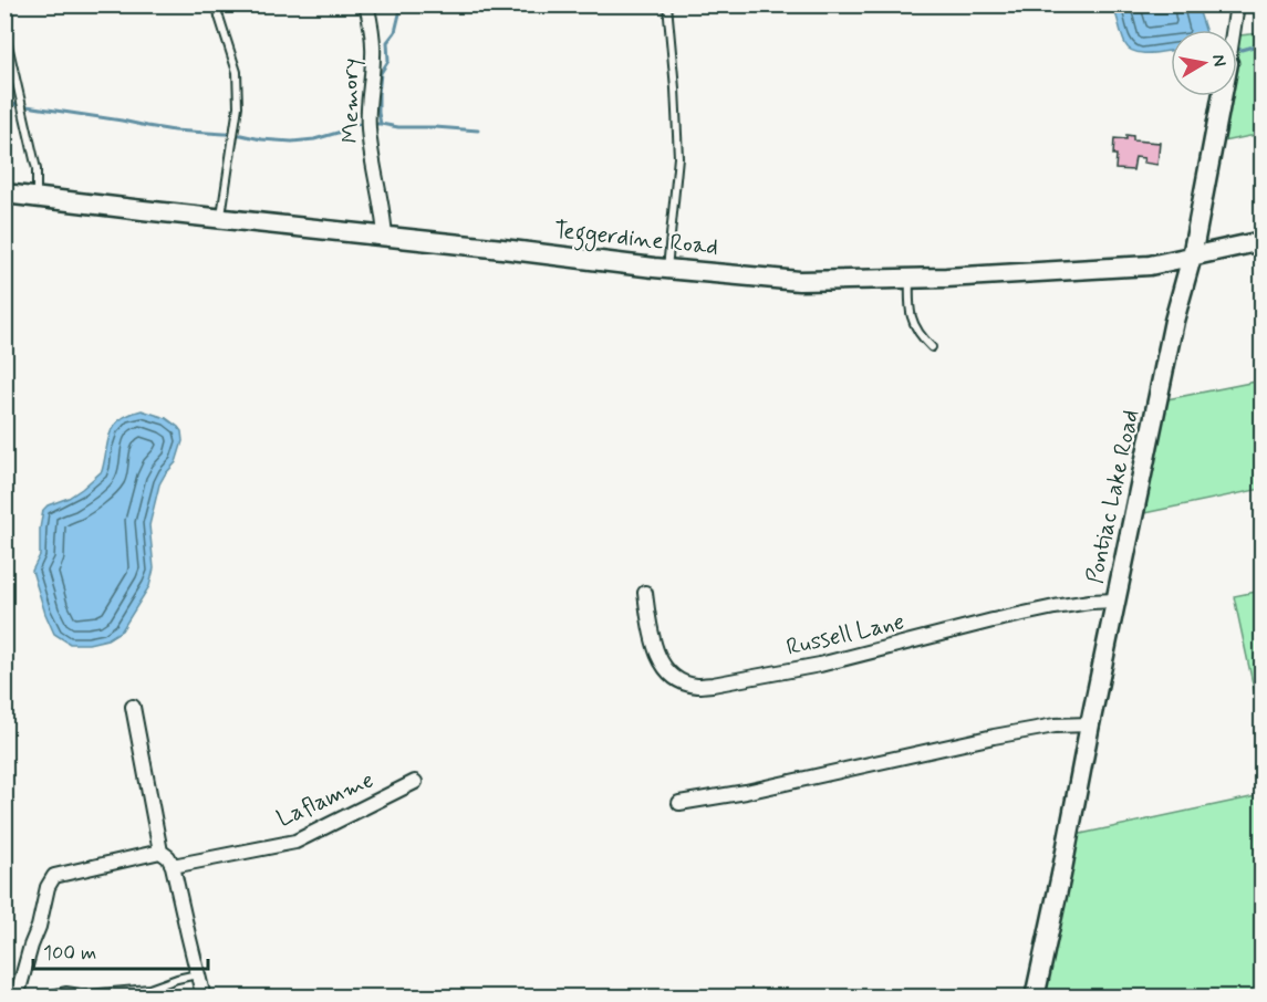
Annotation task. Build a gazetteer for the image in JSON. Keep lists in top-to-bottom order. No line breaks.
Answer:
{"streets":{"street":["Memory","Teggerdine Road","Pontiac Lake Road","Russell Lane","Laflamme"]},"crossings":[["Memory","Teggerdine Road"],["Teggerdine Road","Pontiac Lake Road"],["Pontiac Lake Road","Russell Lane"]],"scale_bar":"100 m","north":"right"}
